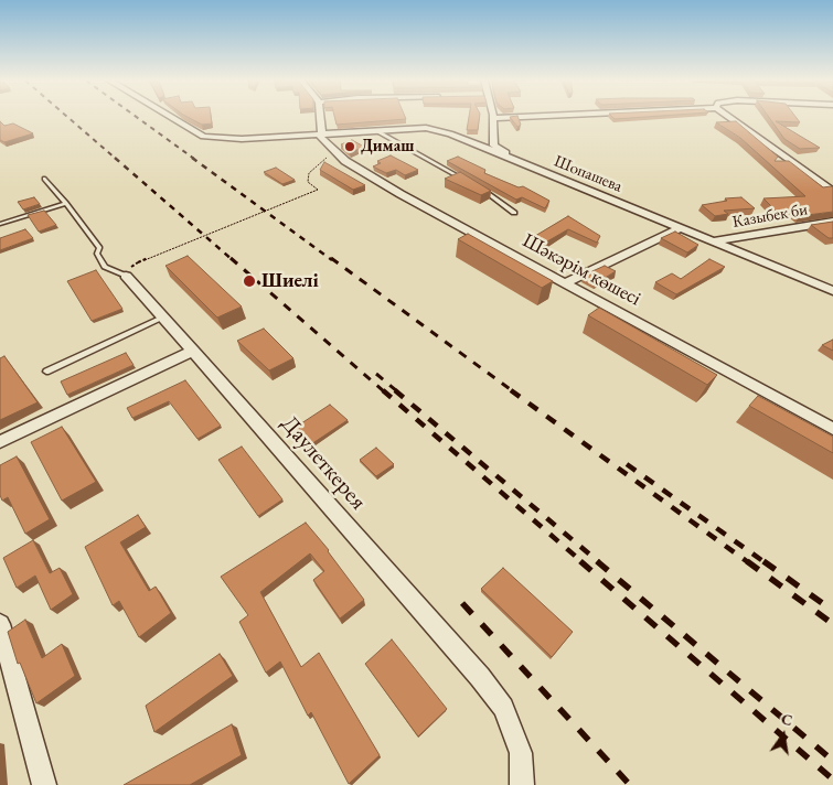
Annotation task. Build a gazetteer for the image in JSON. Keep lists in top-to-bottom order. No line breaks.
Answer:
{"streets":{"street":["Шопашева","Казыбек би","Шәкәрім көшесі","Даулеткерея"]},"crossings":[["Шопашева","Казыбек би"],["Шопашева","Шәкәрім көшесі"]],"places":["Димаш","Шиелі"],"north":"top"}
